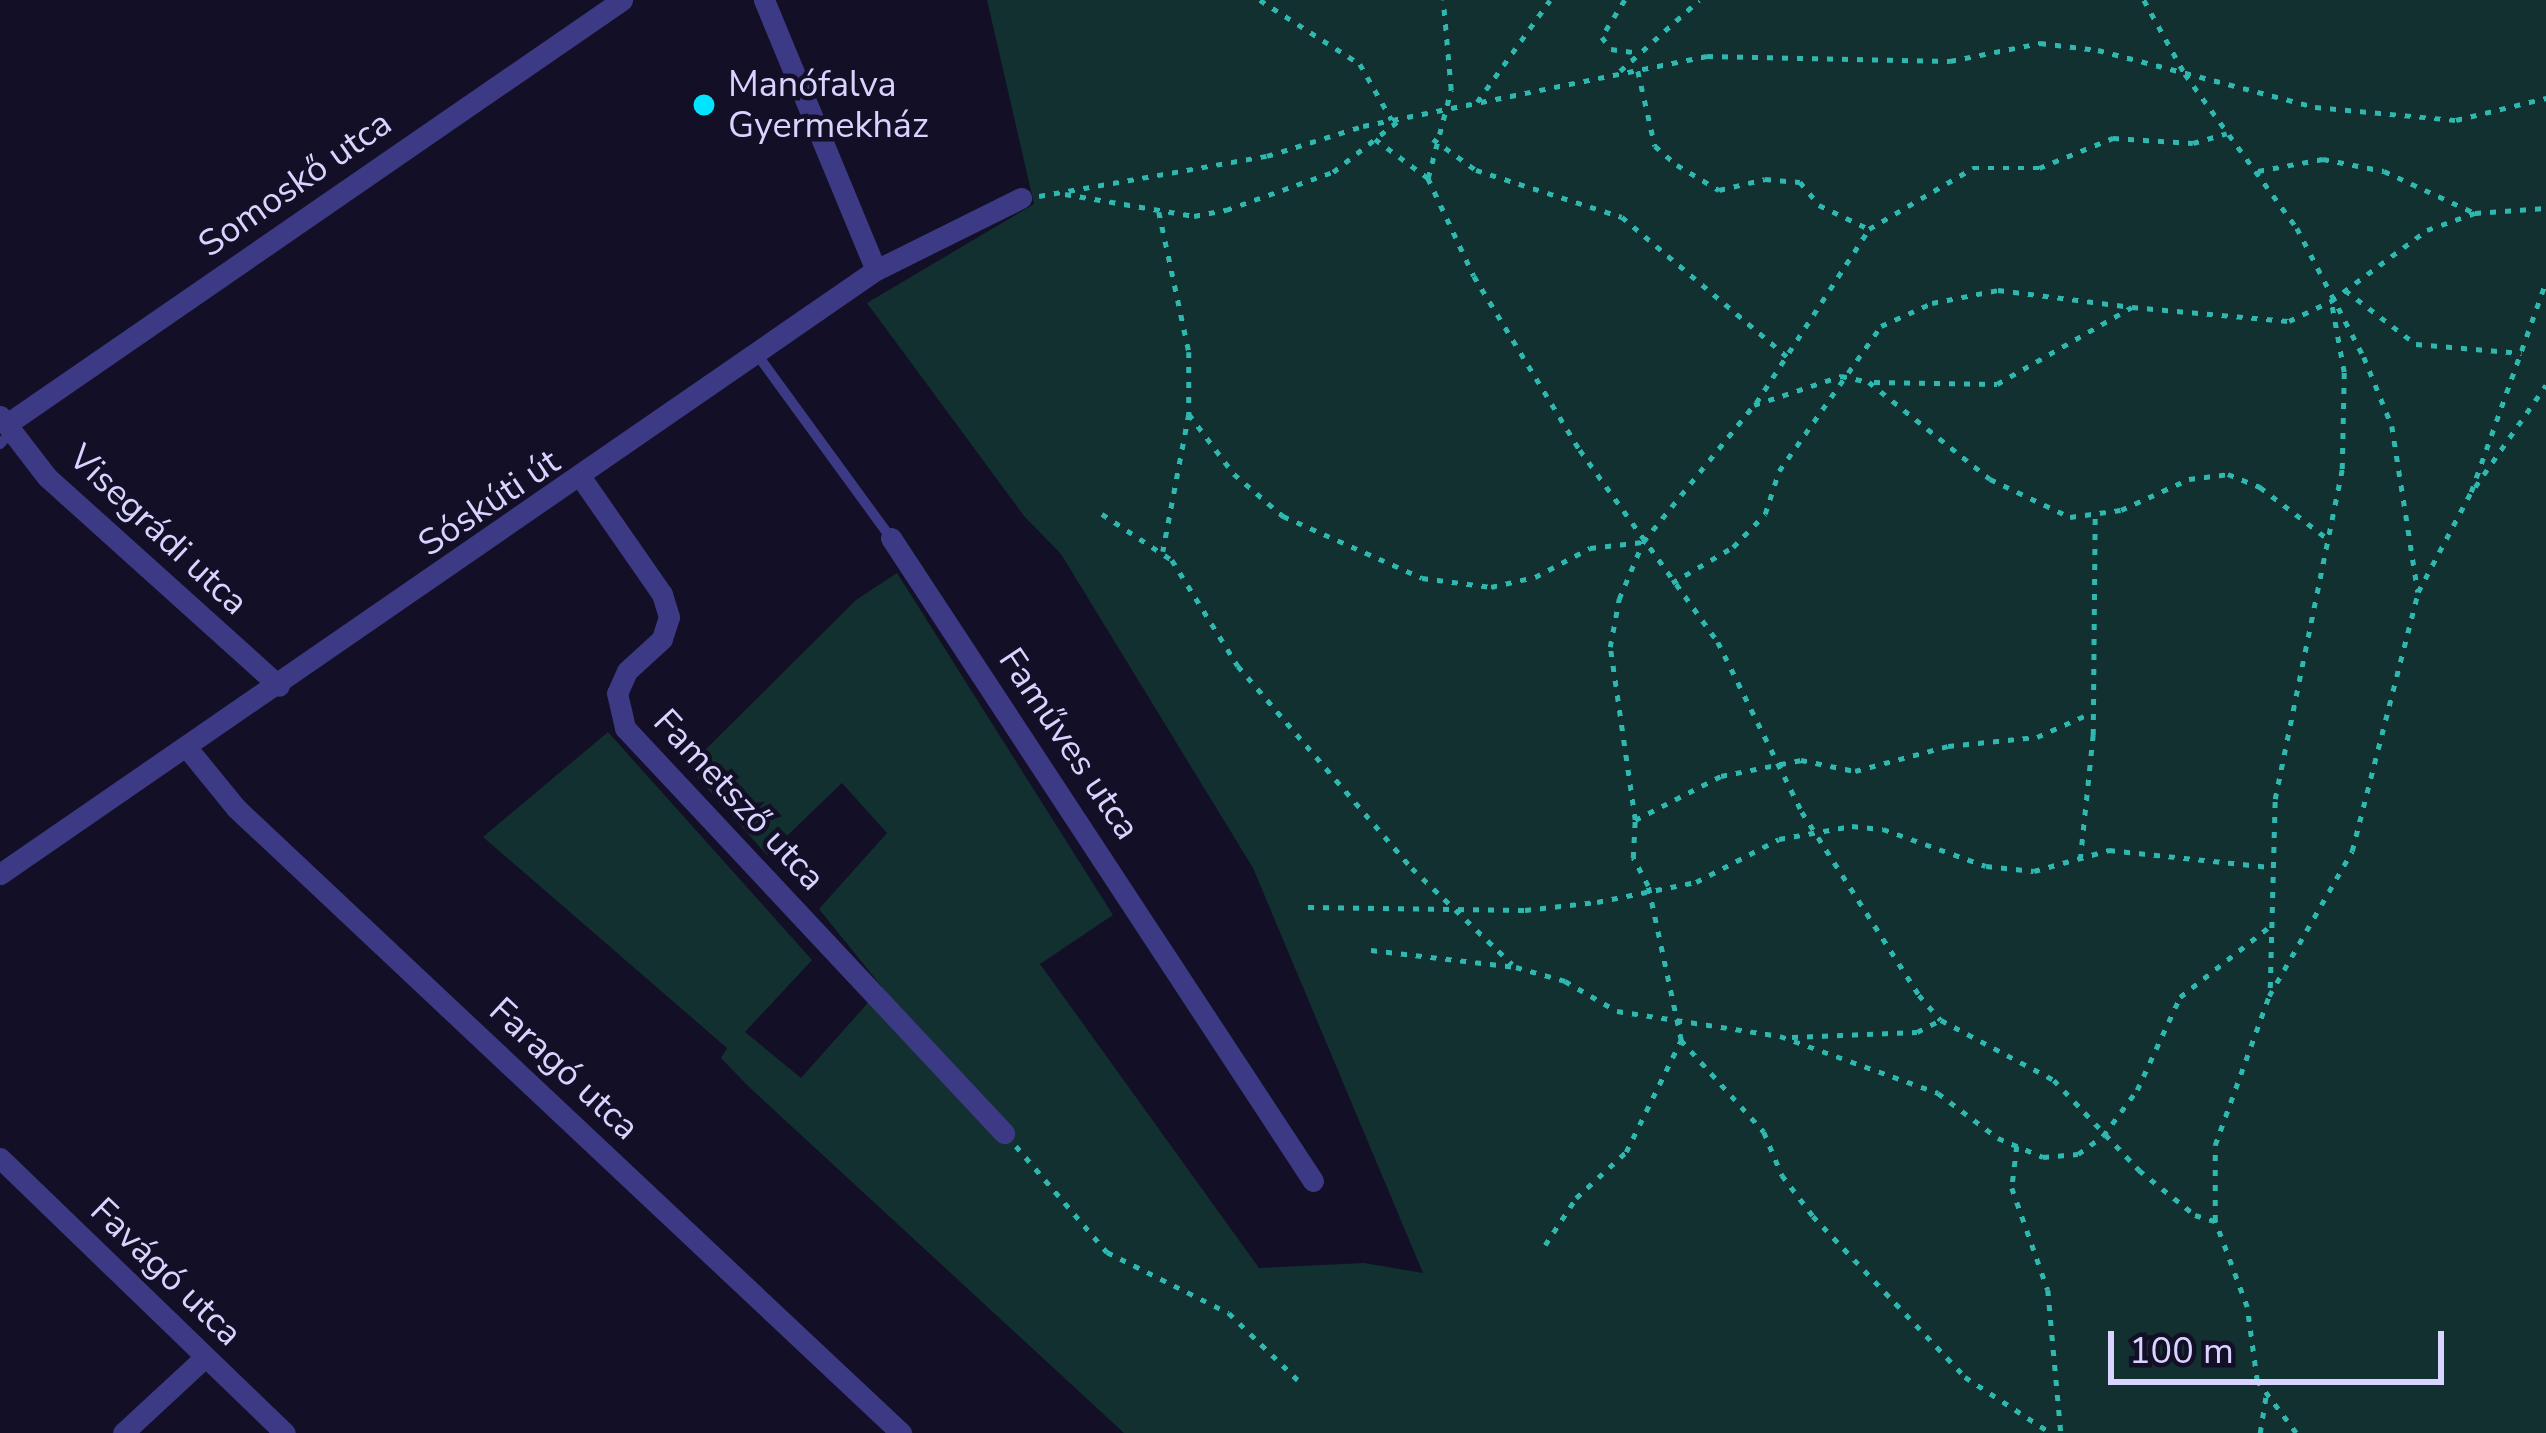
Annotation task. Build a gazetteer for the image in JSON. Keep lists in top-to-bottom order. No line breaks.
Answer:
{"streets":{"street":["Somoskő utca","Sóskúti út","Visegrádi utca","Faműves utca","Fametsző utca","Faragó utca","Favágó utca"]},"crossings":[["Somoskő utca","Visegrádi utca"],["Sóskúti út","Visegrádi utca"],["Sóskúti út","Faműves utca"],["Sóskúti út","Fametsző utca"],["Sóskúti út","Faragó utca"]],"places":["Manófalva Gyermekház"],"scale_bar":"100 m"}
